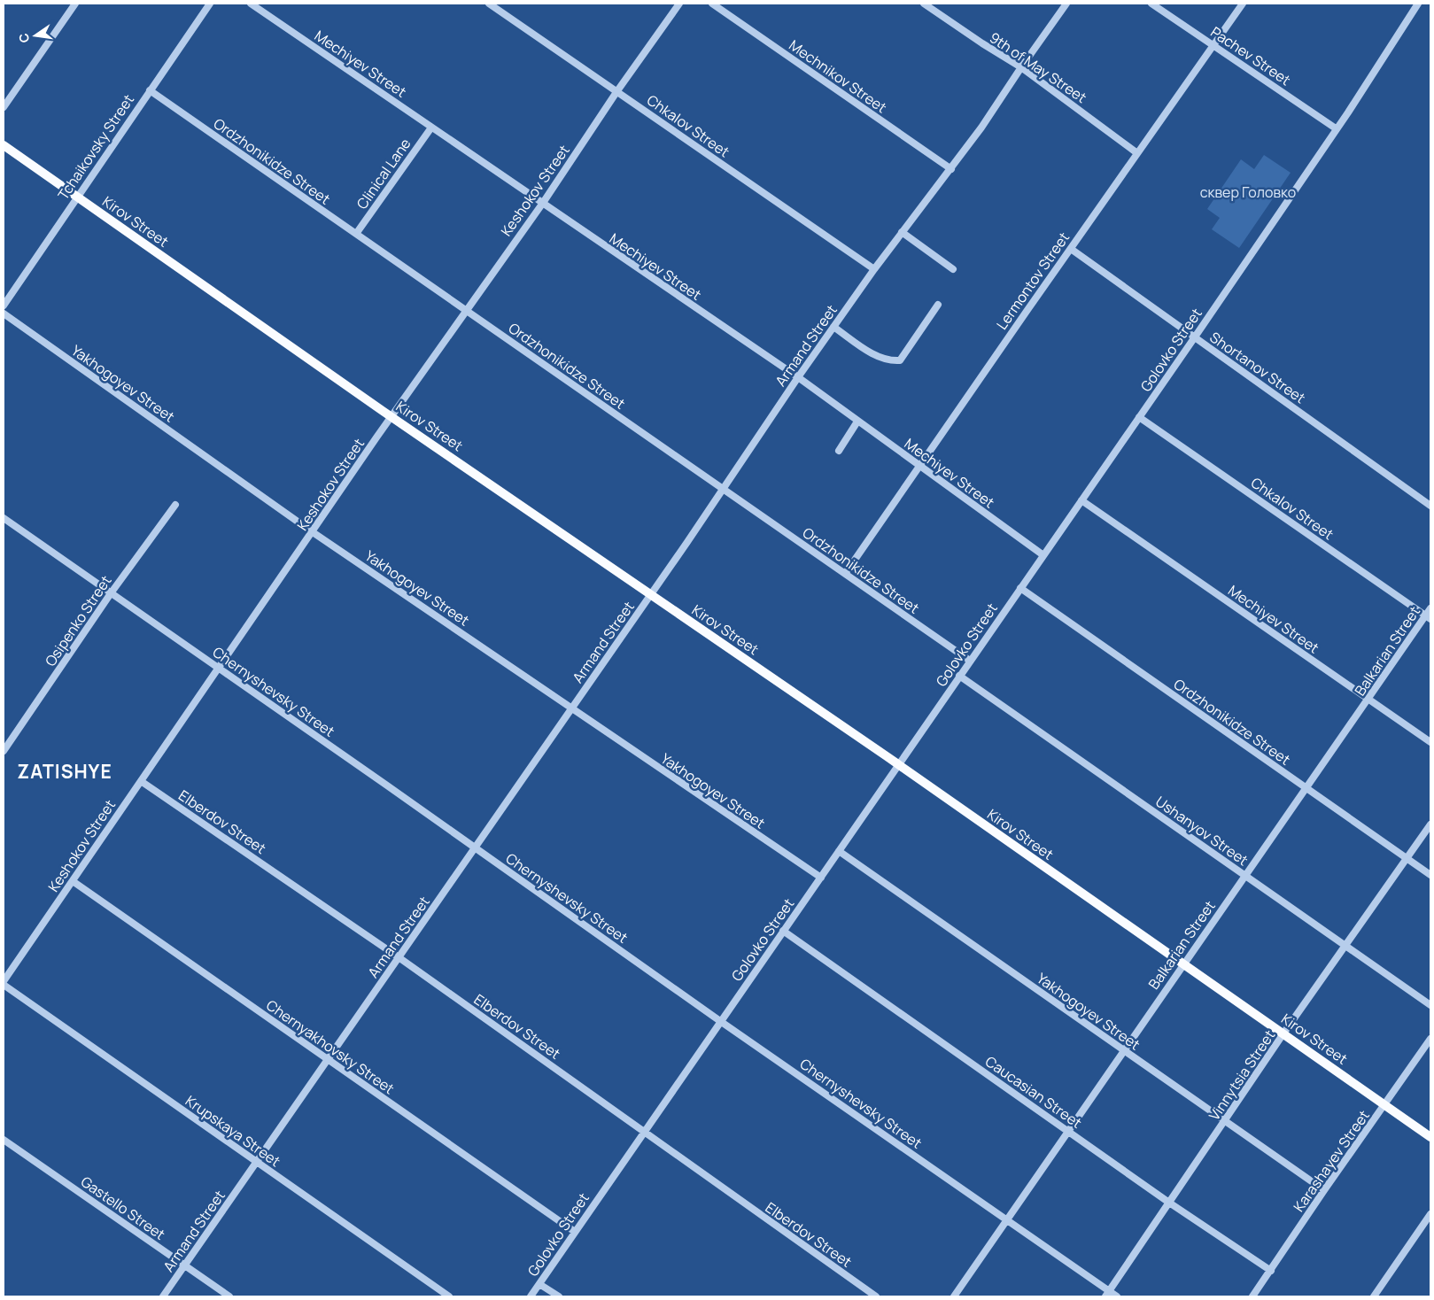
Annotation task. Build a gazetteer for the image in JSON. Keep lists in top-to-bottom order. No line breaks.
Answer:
{"streets":{"main road":["Kirov Street"],"street":["Pachev Street","Mechiyev Street","9th of May Street","Mechnikov Street","Chkalov Street","Tchaikovsky Street","Ordzhonikidze Street","Clinical Lane","Keshokov Street","Lermontov Street","Armand Street","Golovko Street","Shortanov Street","Yakhogoyev Street","Osipenko Street","Balkarian Street","Chernyshevsky Street","Elberdov Street","Ushanyov Street","Chernyakhovsky Street","Vinnytsia Street","Caucasian Street","Krupskaya Street","Karashaуev Street","Gastello Street"]},"crossings":[["Pachev Street","Lermontov Street"],["Pachev Street","Golovko Street"],["Mechiyev Street","Clinical Lane"],["Mechiyev Street","Keshokov Street"],["Mechiyev Street","Lermontov Street"],["Mechiyev Street","Armand Street"],["Mechiyev Street","Golovko Street"],["Mechiyev Street","Balkarian Street"],["9th of May Street","Lermontov Street"],["9th of May Street","Armand Street"],["Mechnikov Street","Armand Street"],["Chkalov Street","Keshokov Street"],["Chkalov Street","Armand Street"],["Chkalov Street","Golovko Street"],["Chkalov Street","Balkarian Street"],["Tchaikovsky Street","Ordzhonikidze Street"],["Tchaikovsky Street","Kirov Street"],["Ordzhonikidze Street","Clinical Lane"],["Ordzhonikidze Street","Keshokov Street"],["Ordzhonikidze Street","Lermontov Street"],["Ordzhonikidze Street","Armand Street"],["Ordzhonikidze Street","Golovko Street"],["Ordzhonikidze Street","Balkarian Street"],["Ordzhonikidze Street","Vinnytsia Street"],["Keshokov Street","Kirov Street"],["Keshokov Street","Yakhogoyev Street"],["Keshokov Street","Chernyshevsky Street"],["Keshokov Street","Elberdov Street"],["Keshokov Street","Chernyakhovsky Street"],["Kirov Street","Armand Street"],["Kirov Street","Golovko Street"],["Kirov Street","Balkarian Street"],["Kirov Street","Vinnytsia Street"],["Kirov Street","Karashaуev Street"],["Lermontov Street","Shortanov Street"],["Armand Street","Yakhogoyev Street"],["Armand Street","Chernyshevsky Street"],["Armand Street","Elberdov Street"],["Armand Street","Chernyakhovsky Street"],["Armand Street","Krupskaya Street"],["Armand Street","Gastello Street"],["Golovko Street","Shortanov Street"],["Golovko Street","Yakhogoyev Street"],["Golovko Street","Chernyshevsky Street"],["Golovko Street","Elberdov Street"],["Golovko Street","Ushanyov Street"],["Golovko Street","Chernyakhovsky Street"],["Golovko Street","Caucasian Street"],["Yakhogoyev Street","Balkarian Street"],["Yakhogoyev Street","Vinnytsia Street"],["Yakhogoyev Street","Karashaуev Street"],["Osipenko Street","Chernyshevsky Street"],["Balkarian Street","Chernyshevsky Street"],["Balkarian Street","Ushanyov Street"],["Balkarian Street","Caucasian Street"],["Chernyshevsky Street","Vinnytsia Street"],["Ushanyov Street","Vinnytsia Street"],["Vinnytsia Street","Caucasian Street"],["Caucasian Street","Karashaуev Street"]],"districts":["ZATISHYE"],"parks":["сквер Головко"],"north":"left"}
